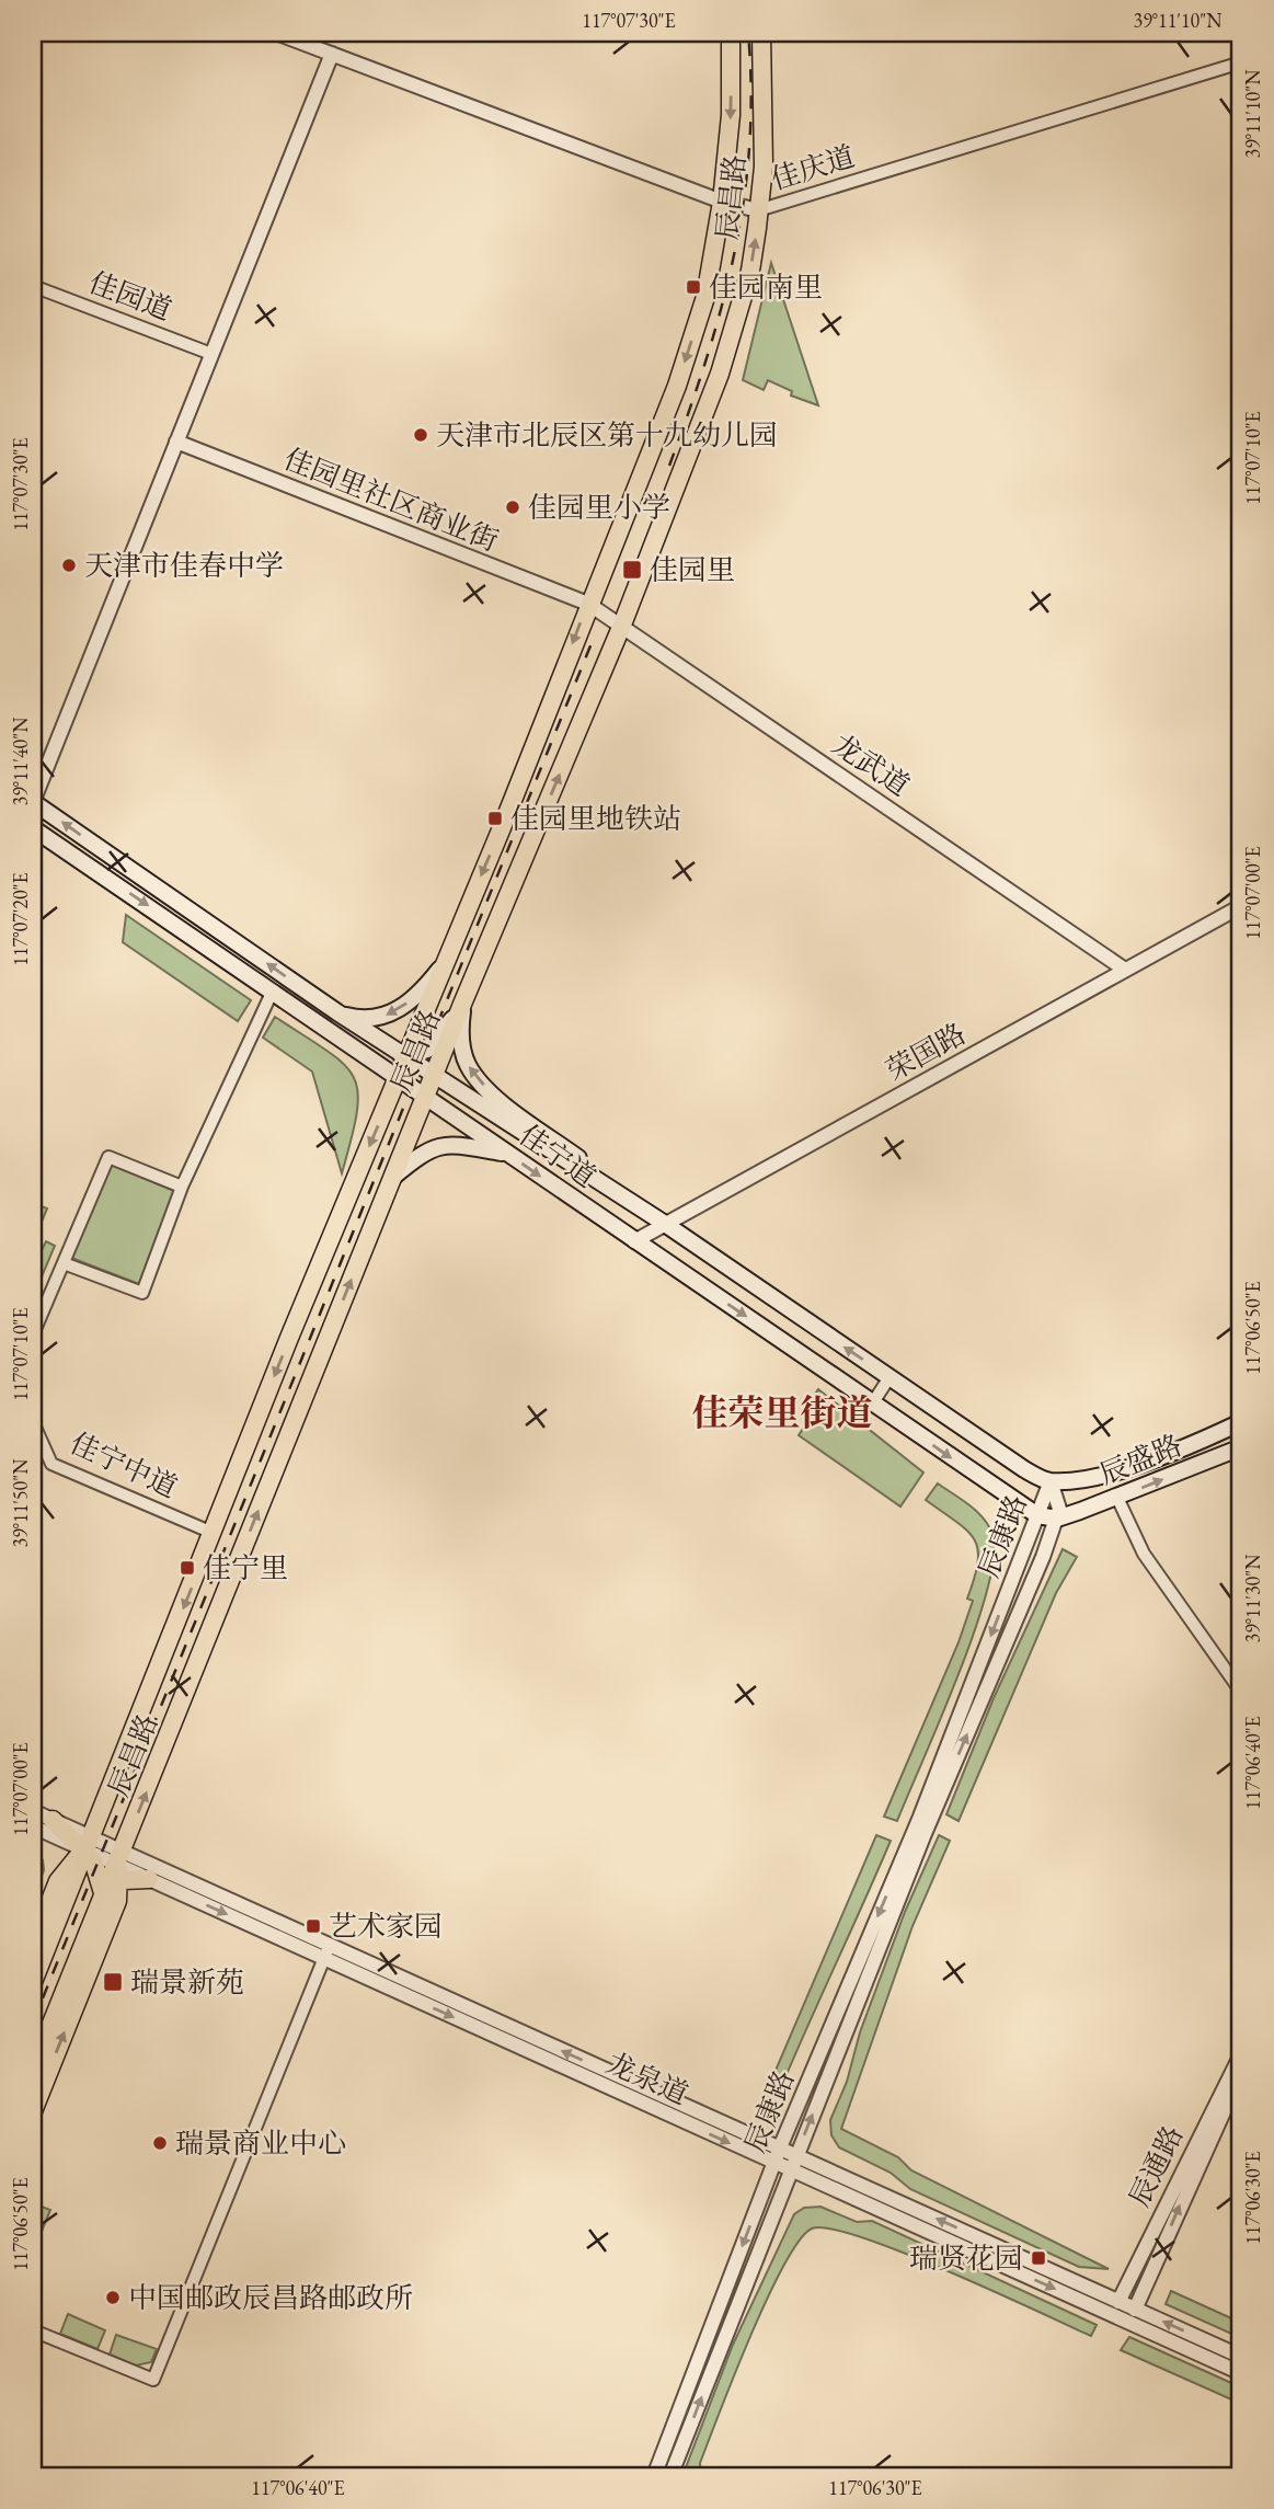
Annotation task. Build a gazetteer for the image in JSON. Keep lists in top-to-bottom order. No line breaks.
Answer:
{"streets":{"main road":["辰昌路","佳宁道","辰盛路"],"street":["佳庆道","佳园道","佳园里社区商业街","龙武道","荣国路","佳宁中道","辰康路","龙泉道","辰通路"]},"crossings":[["佳庆道","辰昌路"],["辰昌路","佳园里社区商业街"],["辰昌路","龙武道"],["辰昌路","佳宁道"],["辰昌路","佳宁中道"],["辰昌路","龙泉道"],["佳园里社区商业街","龙武道"],["龙武道","荣国路"],["荣国路","佳宁道"],["佳宁道","辰盛路"],["佳宁道","辰康路"],["辰盛路","辰康路"],["辰康路","龙泉道"],["龙泉道","辰通路"]],"districts":["佳荣里街道"],"places":{"transit":["佳园南里","佳园里","佳园里地铁站","佳宁里","艺术家园","瑞景新苑","瑞贤花园"],"other":["天津市北辰区第十九幼儿园","佳园里小学","天津市佳春中学","瑞景商业中心","中国邮政辰昌路邮政所"]},"coordinates":["117°07'30\"E","39°11'10\"N","117°07'10\"E","39°11'40\"N","117°07'00\"E","117°07'20\"E","117°06'50\"E","39°11'50\"N","39°11'30\"N","117°06'40\"E","117°06'30\"E"]}
